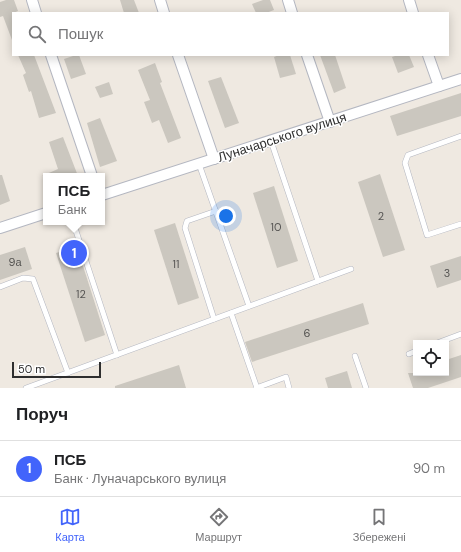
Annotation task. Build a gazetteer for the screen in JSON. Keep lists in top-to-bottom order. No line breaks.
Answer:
{"streets":{"street":["Луначарського вулиця"]},"house_numbers":["2","10","9а","11","3","12","6"],"scale_bar":"50 m","page":{"search":"Пошук","popup":["ПСБ","Банк"],"pins":"1","scale":"50 m","heading":"Поруч","list":[{"mark":"1","name":"ПСБ","note":"Банк · Луначарського вулиця","value":"90 m"}],"nav":["Карта","Маршрут","Збережені"]}}
